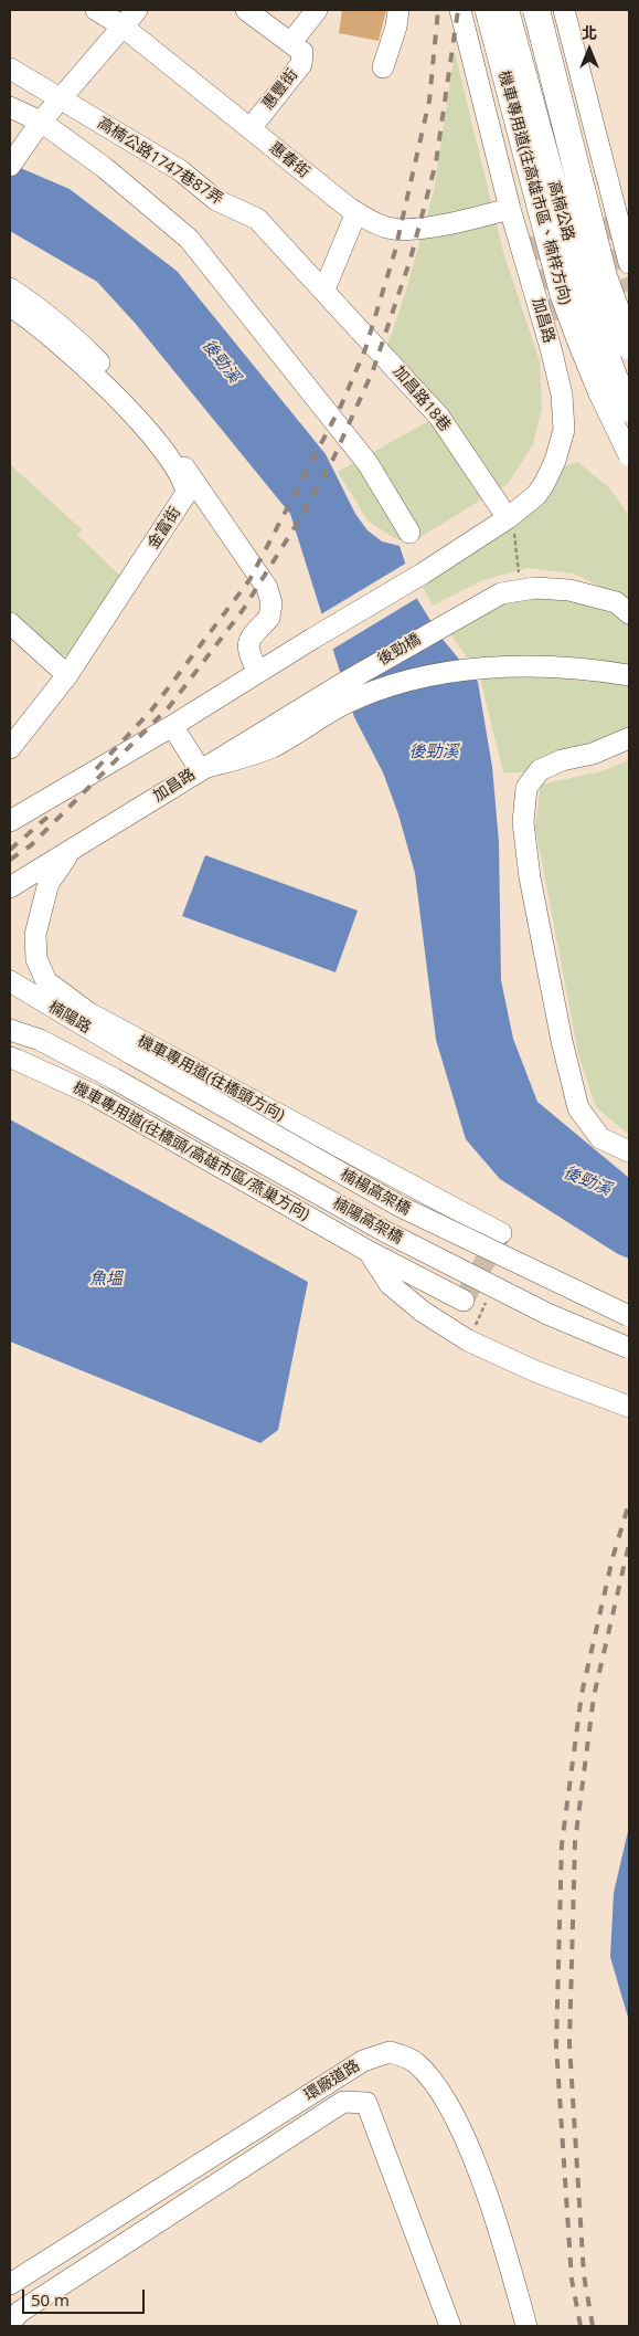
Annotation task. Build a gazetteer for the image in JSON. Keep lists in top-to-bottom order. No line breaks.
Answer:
{"streets":{"main road":["高楠公路"],"street":["惠豐街","惠春街","高楠公路1747巷87弄","機車專用道(往高雄市區、楠梓方向)","加昌路","加昌路18巷","金富街","後勁橋","楠陽路","機車專用道(往橋頭方向)","機車專用道(往橋頭/高雄市區/燕巢方向)","楠楊高架橋","楠陽高架橋","環廠道路"]},"crossings":[["惠豐街","惠春街"],["惠春街","加昌路"],["高楠公路1747巷87弄","加昌路18巷"],["加昌路","加昌路18巷"],["加昌路","後勁橋"],["加昌路","機車專用道(往橋頭方向)"],["楠陽路","楠楊高架橋"]],"water":["後勁溪","魚塭"],"scale_bar":"50 m","north":"top"}
